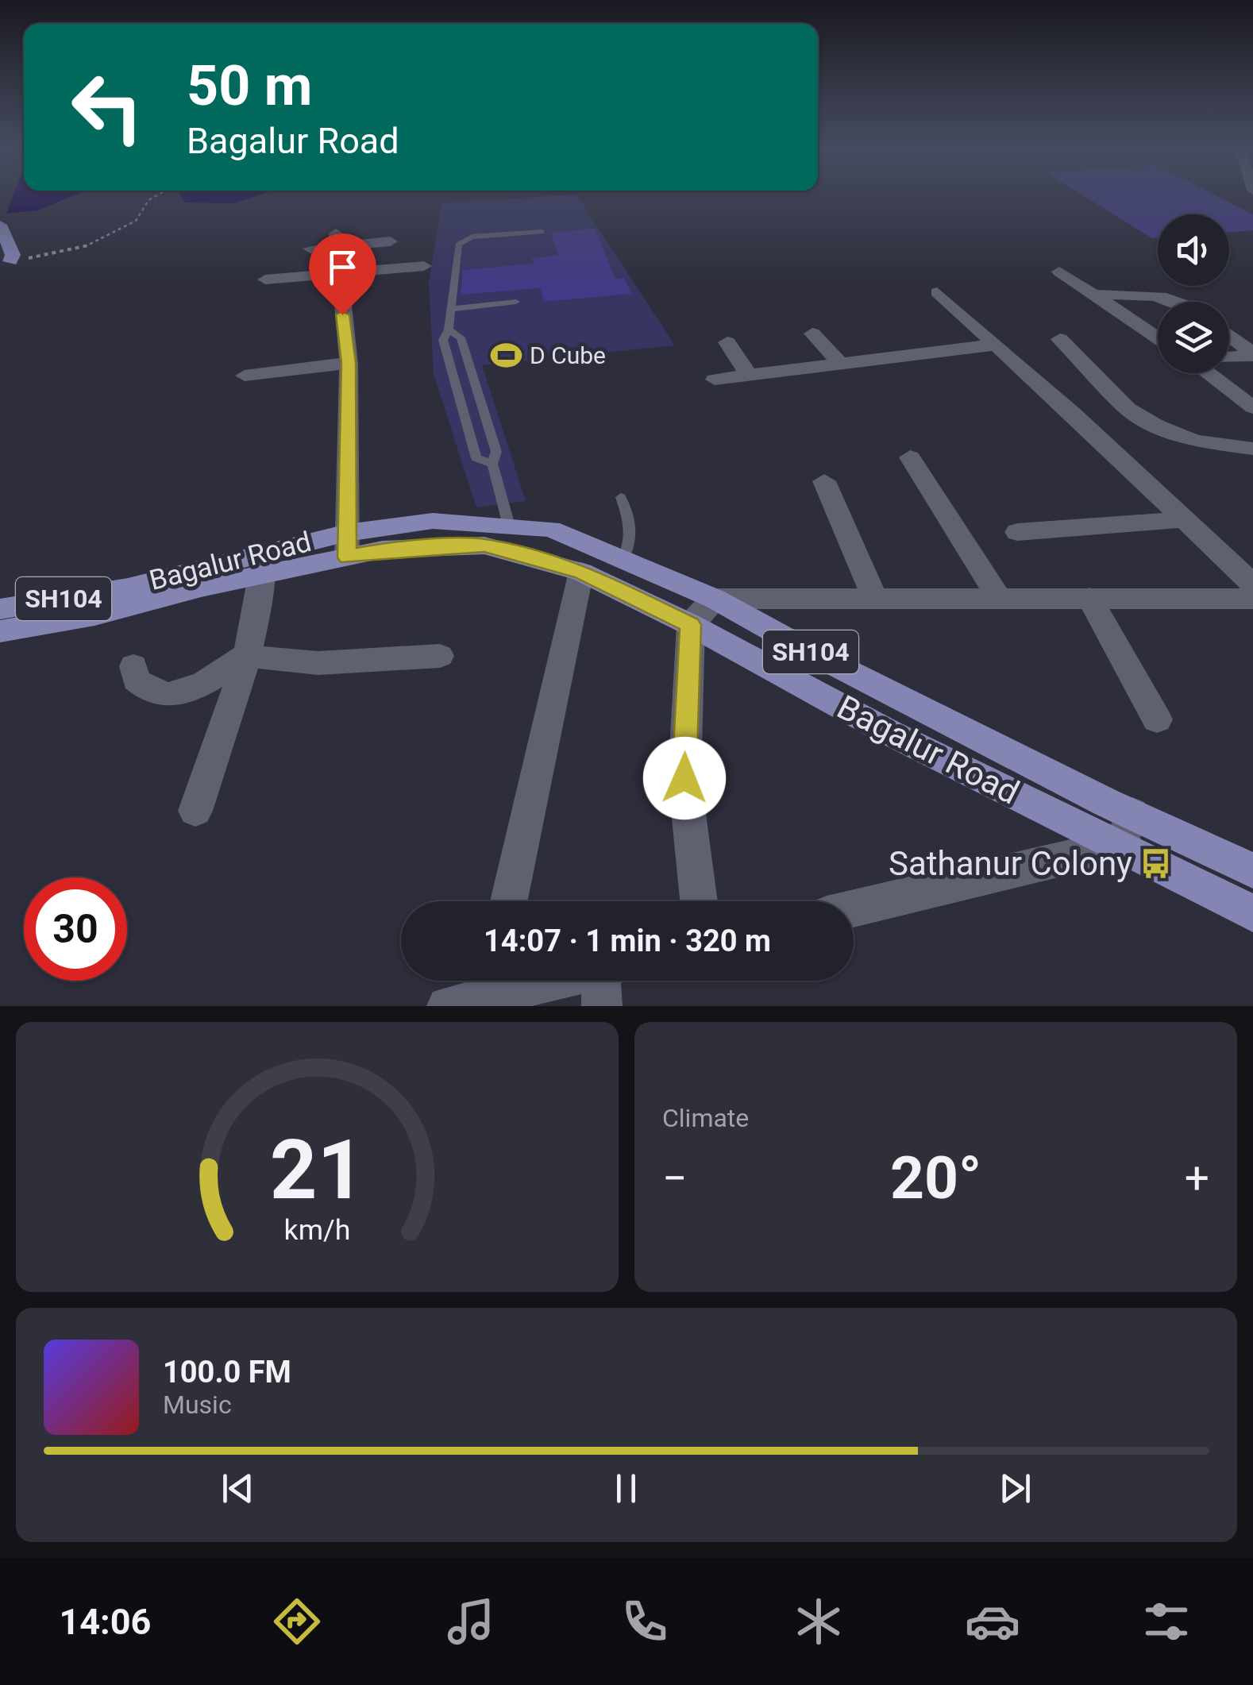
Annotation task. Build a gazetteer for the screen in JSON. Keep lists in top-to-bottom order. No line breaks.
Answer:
{"streets":{"main road":["Bagalur Road","SH104"]},"places":{"sports":["D Cube"],"bus stop":["Sathanur Colony"]},"page":{"turn":["50 m","Bagalur Road"],"limit":"30","trip":"14:07 · 1 min · 320 m","tile":"Climate","heat":["−","20°","+"],"song":["100.0 FM","Music"],"tabs":"14:06","gauge":["21","km/h"]}}
